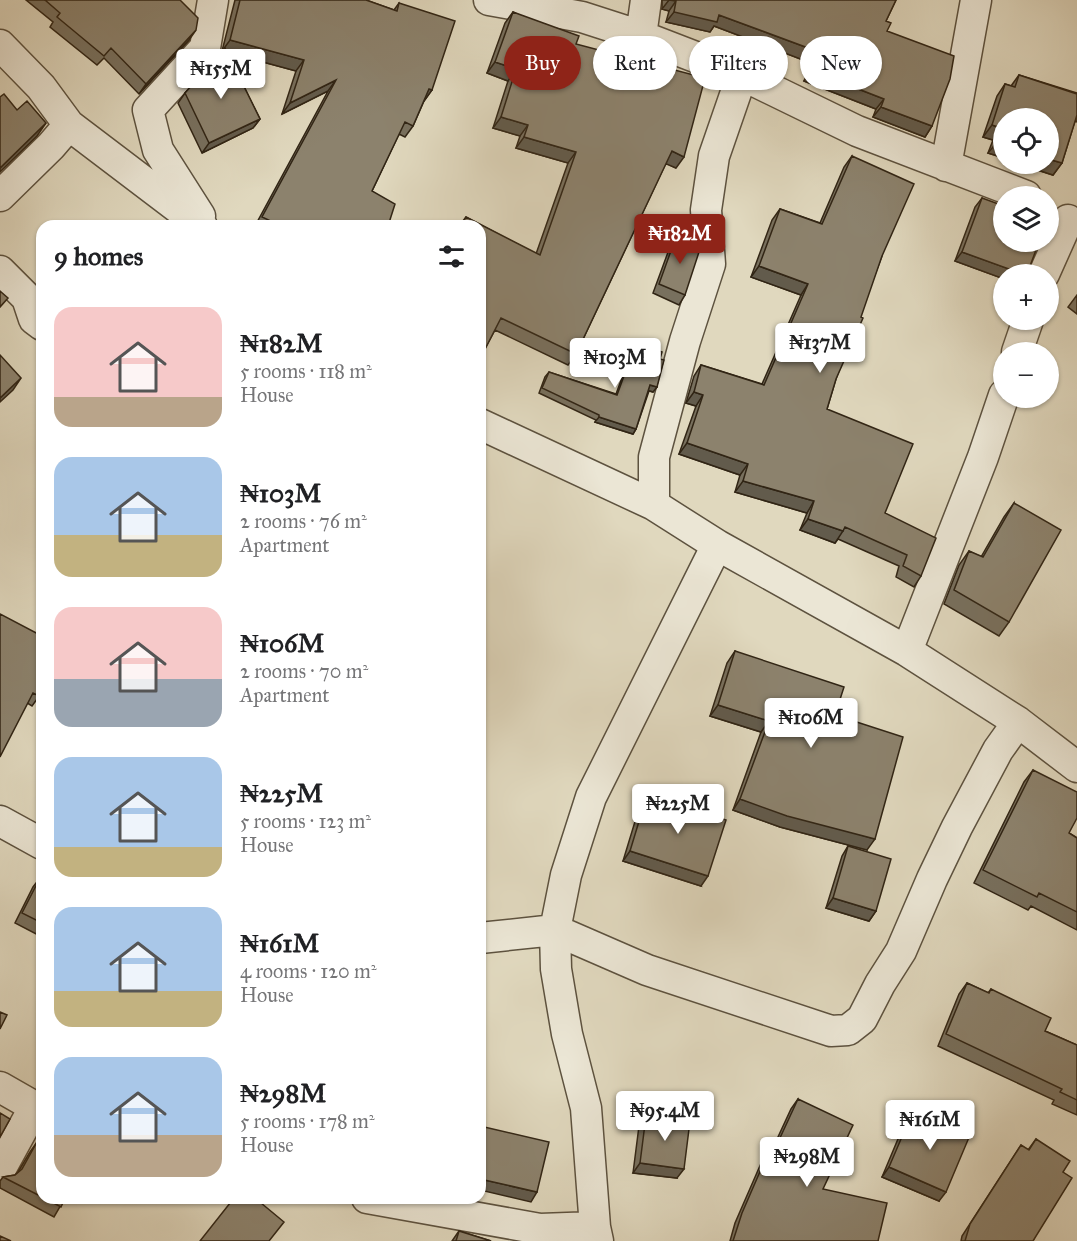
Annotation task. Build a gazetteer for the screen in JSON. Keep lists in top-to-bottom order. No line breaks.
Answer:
{"page":{"chip":["Buy","Rent","Filters","New"],"price":["₦155M","₦182M","₦137M","₦103M","₦106M","₦225M","₦95.4M","₦161M","₦298M"],"map_buttons":["+","−"],"heading":"9 homes","list":[{"name":"₦182M","note":"5 rooms · 118 m² · House"},{"name":"₦103M","note":"2 rooms · 76 m² · Apartment"},{"name":"₦106M","note":"2 rooms · 70 m² · Apartment"},{"name":"₦225M","note":"5 rooms · 123 m² · House"},{"name":"₦161M","note":"4 rooms · 120 m² · House"},{"name":"₦298M","note":"5 rooms · 178 m² · House"}]}}
